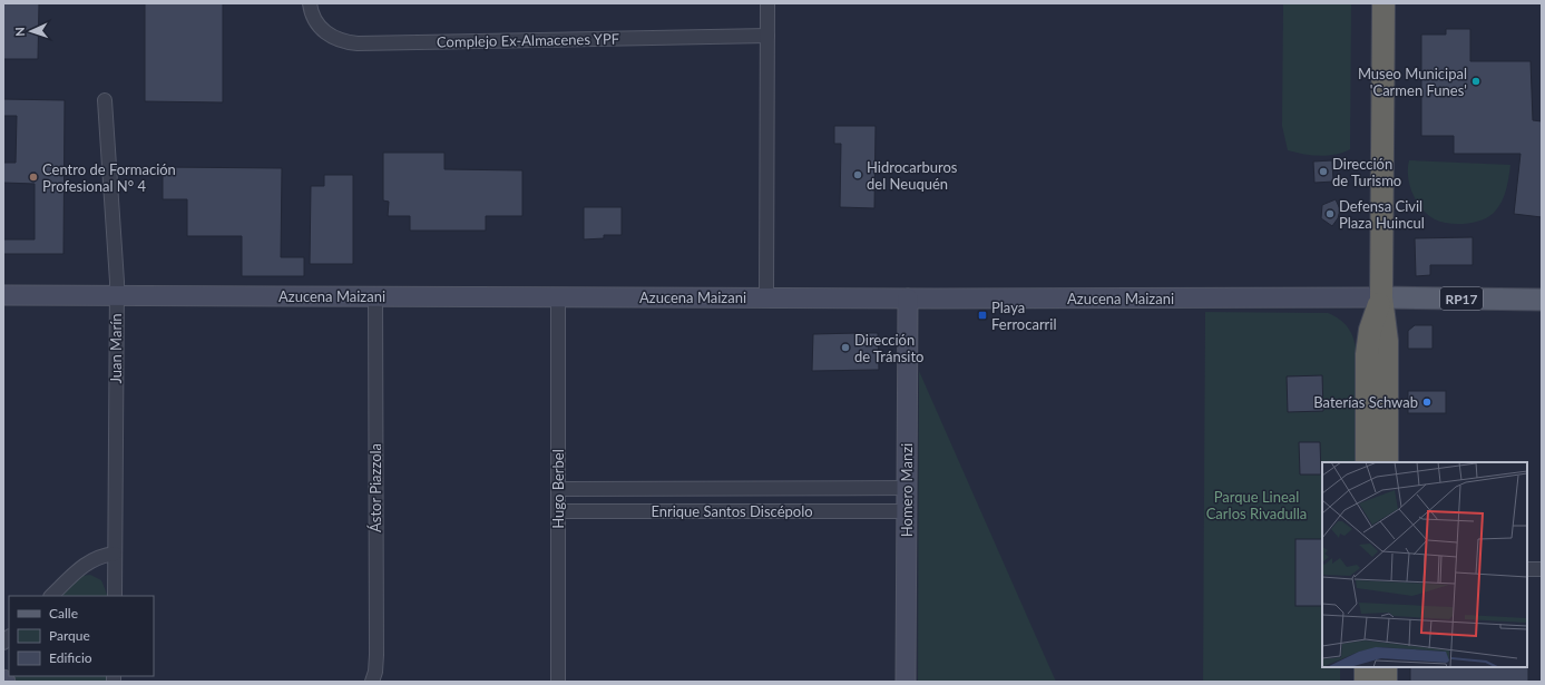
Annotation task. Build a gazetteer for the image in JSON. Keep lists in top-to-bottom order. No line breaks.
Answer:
{"streets":{"main road":["Azucena Maizani","RP17","Homero Manzi"],"street":["Complejo Ex-Almacenes YPF","Juan Marín","Ástor Piazzola","Hugo Berbel","Enrique Santos Discépolo"]},"crossings":[["Azucena Maizani","RP17"],["Azucena Maizani","Juan Marín"],["Azucena Maizani","Ástor Piazzola"],["Azucena Maizani","Hugo Berbel"],["Azucena Maizani","Homero Manzi"],["Hugo Berbel","Enrique Santos Discépolo"],["Homero Manzi","Enrique Santos Discépolo"]],"parks":["Parque Lineal Carlos Rivadulla"],"places":{"other":["Museo Municipal 'Carmen Funes'","Dirección de Turismo","Hidrocarburos del Neuquén","Centro de Formación Profesional N° 4","Defensa Civil Plaza Huincul","Dirección de Tránsito","Baterías Schwab"],"transit":["Playa Ferrocarril"]},"legend":["Calle","Parque","Edificio"],"north":"left"}
